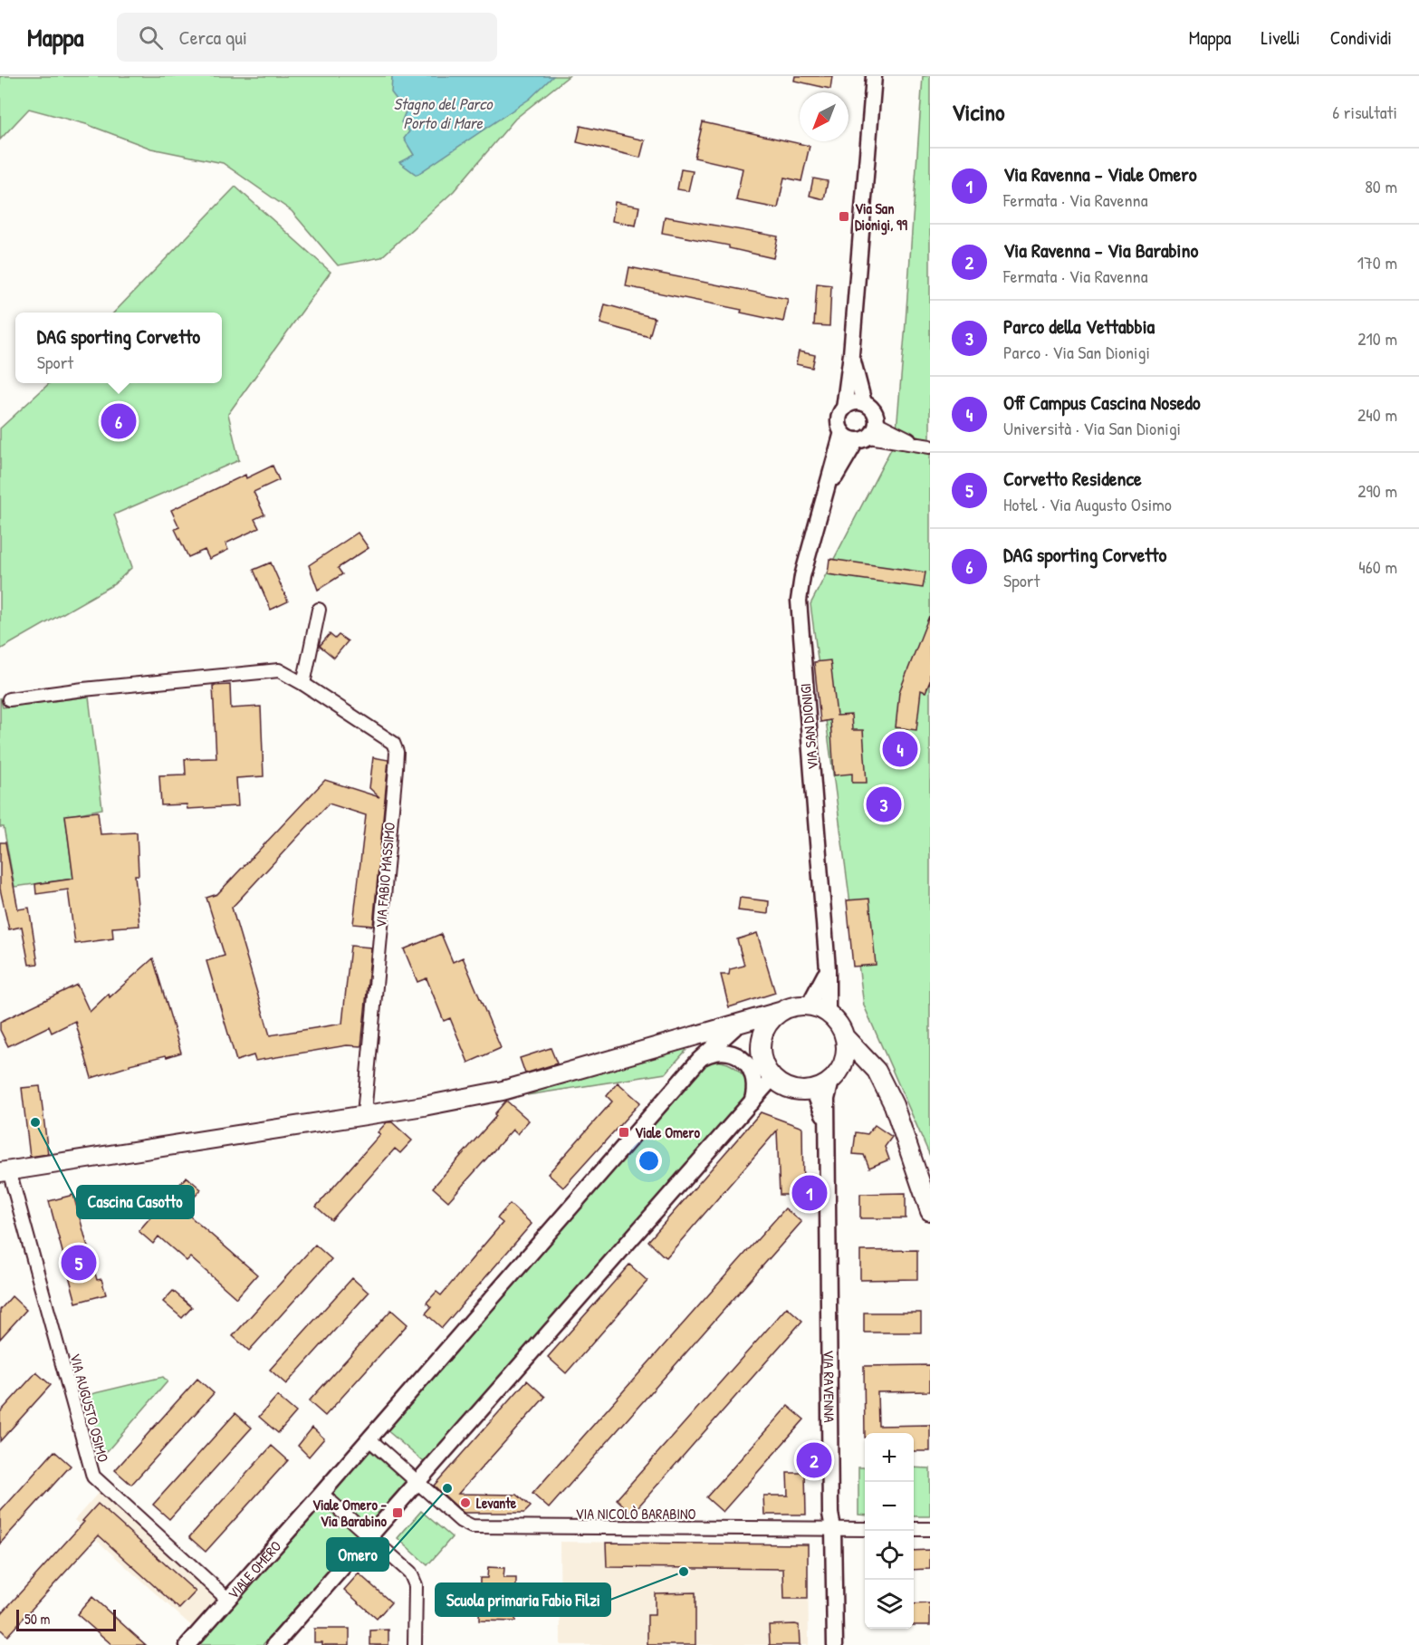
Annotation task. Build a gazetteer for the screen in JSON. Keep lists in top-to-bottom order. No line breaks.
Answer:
{"streets":{"street":["VIA SAN DIONIGI","VIA FABIO MASSIMO","VIA RAVENNA","VIA AUGUSTO OSIMO","VIA NICOLÒ BARABINO","VIALE OMERO"]},"crossings":[["VIA SAN DIONIGI","VIA RAVENNA"],["VIA RAVENNA","VIA NICOLÒ BARABINO"],["VIA AUGUSTO OSIMO","VIALE OMERO"]],"water":["Stagno del Parco Porto di Mare"],"places":{"transit":["Via San Dionigi, 99","Viale Omero","Viale Omero - Via Barabino"],"other":["Cascina Casotto","Omero","Levante","Scuola primaria Fabio Filzi"]},"scale_bar":"50 m","north":"bottom left","page":{"header":"Mappa","search":"Cerca qui","nav":["Mappa","Livelli","Condividi"],"heading":["Vicino","6 risultati"],"list":[{"mark":"1","name":"Via Ravenna - Viale Omero","note":"Fermata · Via Ravenna","value":"80 m"},{"mark":"2","name":"Via Ravenna - Via Barabino","note":"Fermata · Via Ravenna","value":"170 m"},{"mark":"3","name":"Parco della Vettabbia","note":"Parco · Via San Dionigi","value":"210 m"},{"mark":"4","name":"Off Campus Cascina Nosedo","note":"Università · Via San Dionigi","value":"240 m"},{"mark":"5","name":"Corvetto Residence","note":"Hotel · Via Augusto Osimo","value":"290 m"},{"mark":"6","name":"DAG sporting Corvetto","note":"Sport","value":"460 m"}],"popup":["DAG sporting Corvetto","Sport"],"pins":["6","4","3","1","5","2"],"map_buttons":["+","−"],"scale":"50 m"}}
